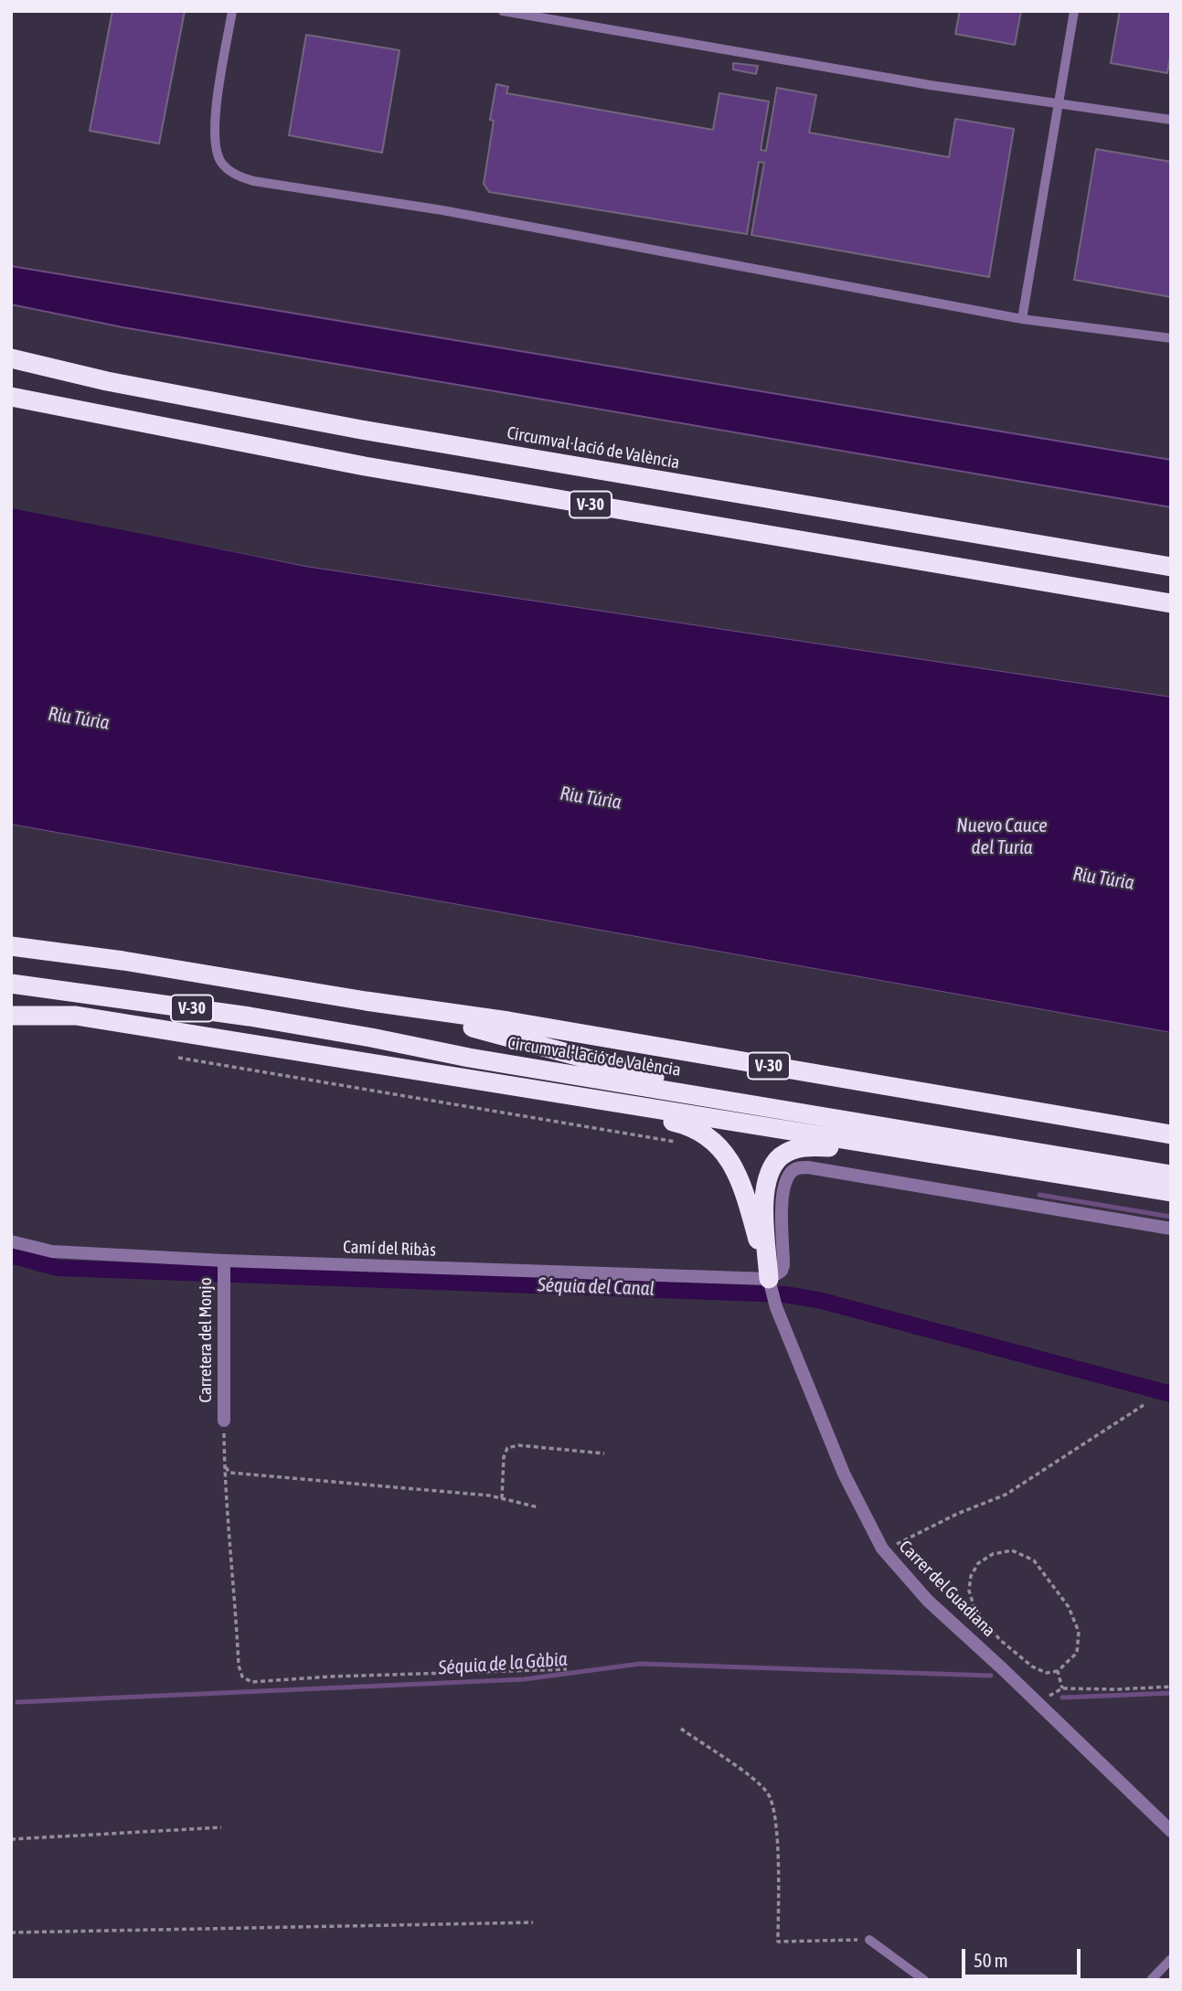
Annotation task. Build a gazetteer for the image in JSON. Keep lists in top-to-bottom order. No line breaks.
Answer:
{"streets":{"highway":["Circumval·lació de València","V-30"],"street":["Camí del Ribàs","Carretera del Monjo","Carrer del Guadiana"]},"crossings":[["Camí del Ribàs","Carretera del Monjo"],["Camí del Ribàs","Carrer del Guadiana"]],"water":["Riu Túria","Nuevo Cauce del Turia","Séquia del Canal","Séquia de la Gàbia"],"scale_bar":"50 m"}
